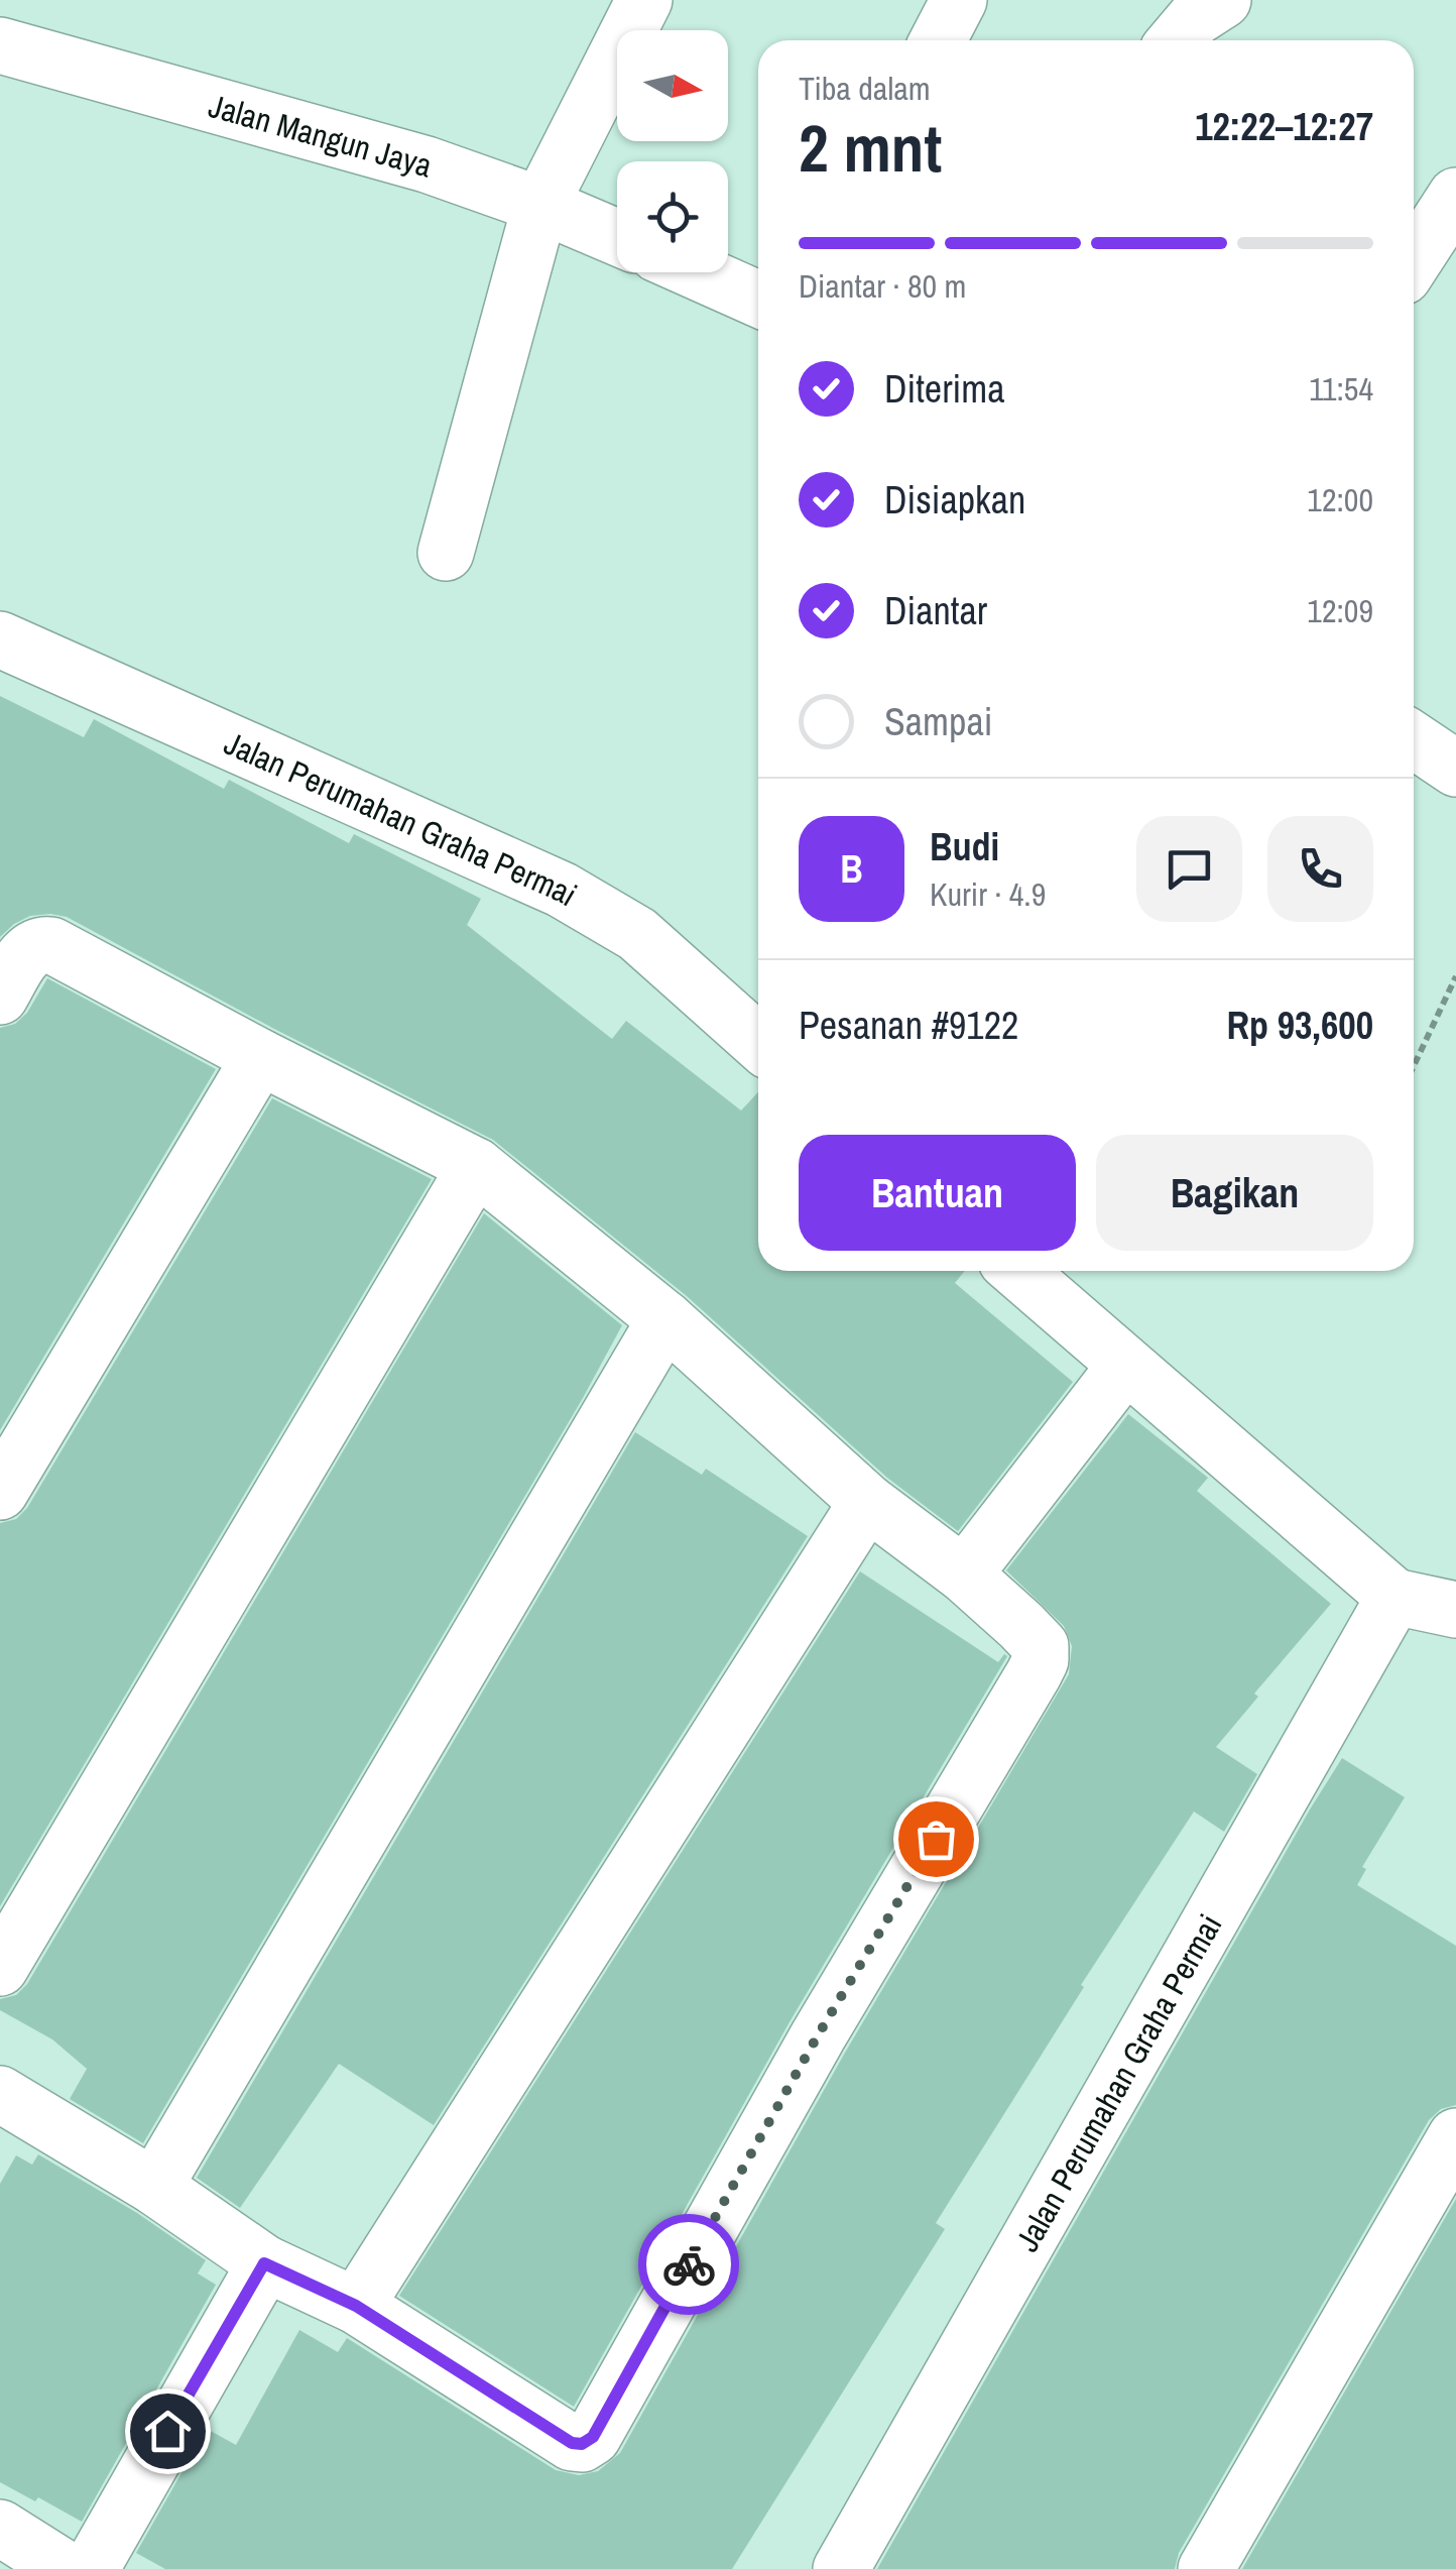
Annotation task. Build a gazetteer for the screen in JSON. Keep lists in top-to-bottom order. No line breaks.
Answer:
{"streets":{"street":["Jalan Mangun Jaya","Jalan Perumahan Graha Permai"]},"north":"right","page":{"heading":["2 mnt","Tiba dalam","12:22–12:27"],"panel":["Budi","Kurir · 4.9","Pesanan #9122","Rp 93,600"],"bar":"Diantar · 80 m","list":[["Diterima","11:54"],["Disiapkan","12:00"],["Diantar","12:09"],"Sampai"],"round":"B","buttons":["Bantuan","Bagikan"]}}
